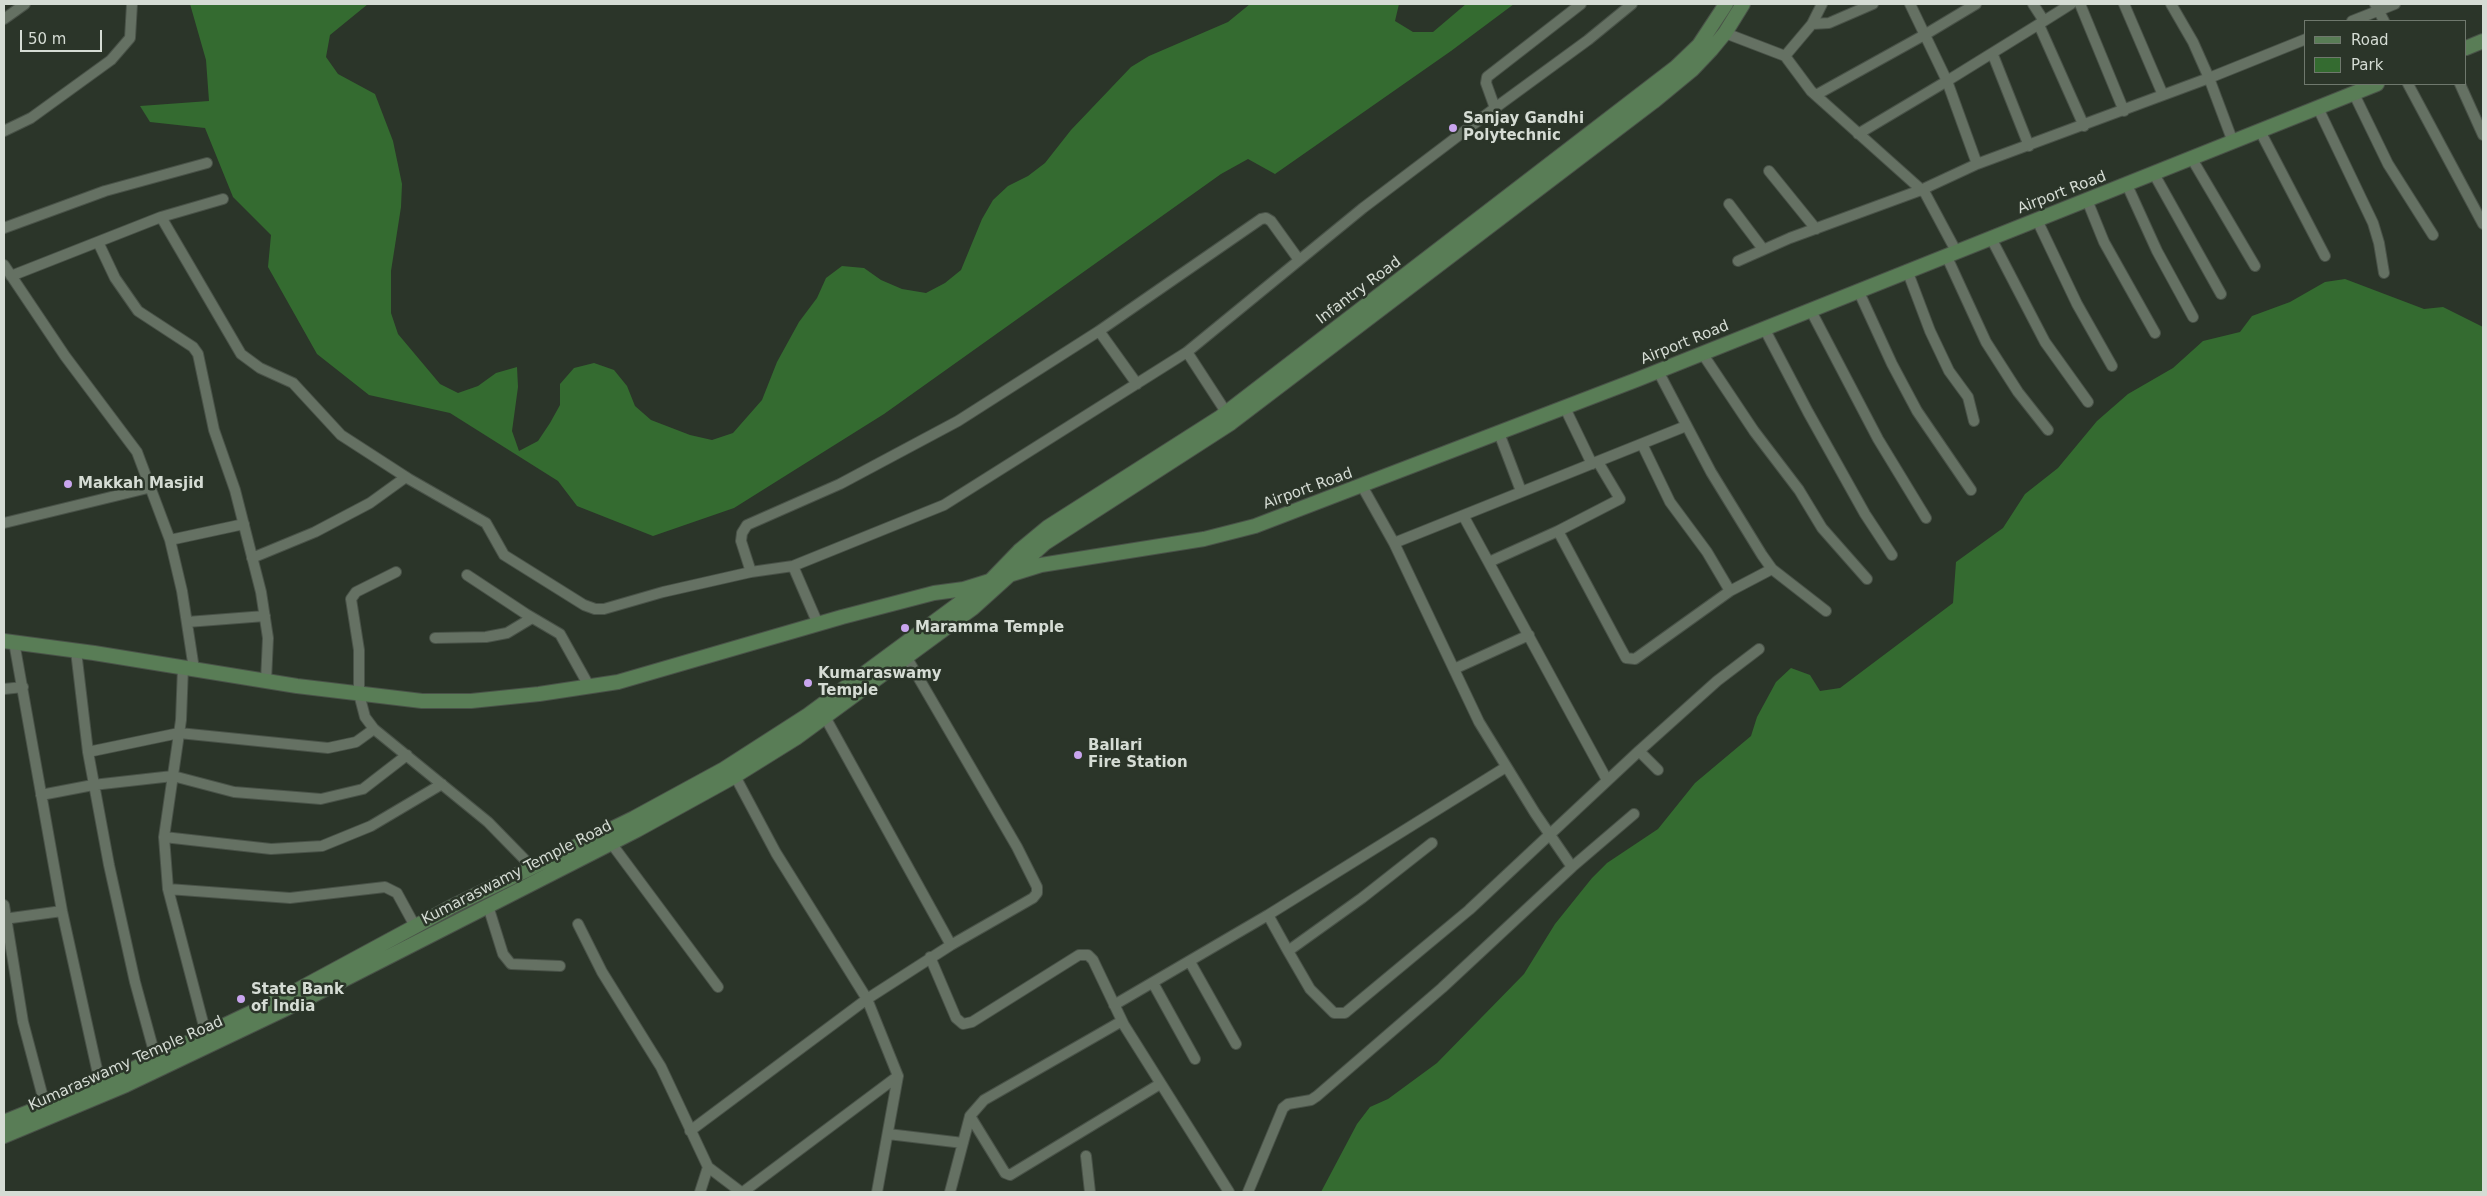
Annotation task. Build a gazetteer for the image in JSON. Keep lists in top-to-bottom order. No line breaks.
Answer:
{"streets":{"main road":["Airport Road","Infantry Road","Kumaraswamy Temple Road"]},"crossings":[["Airport Road","Infantry Road"],["Airport Road","Kumaraswamy Temple Road"],["Infantry Road","Kumaraswamy Temple Road"]],"places":["Sanjay Gandhi Polytechnic","Makkah Masjid","Maramma Temple","Kumaraswamy Temple","Ballari Fire Station","State Bank of India"],"legend":["Road","Park"],"scale_bar":"50 m"}
